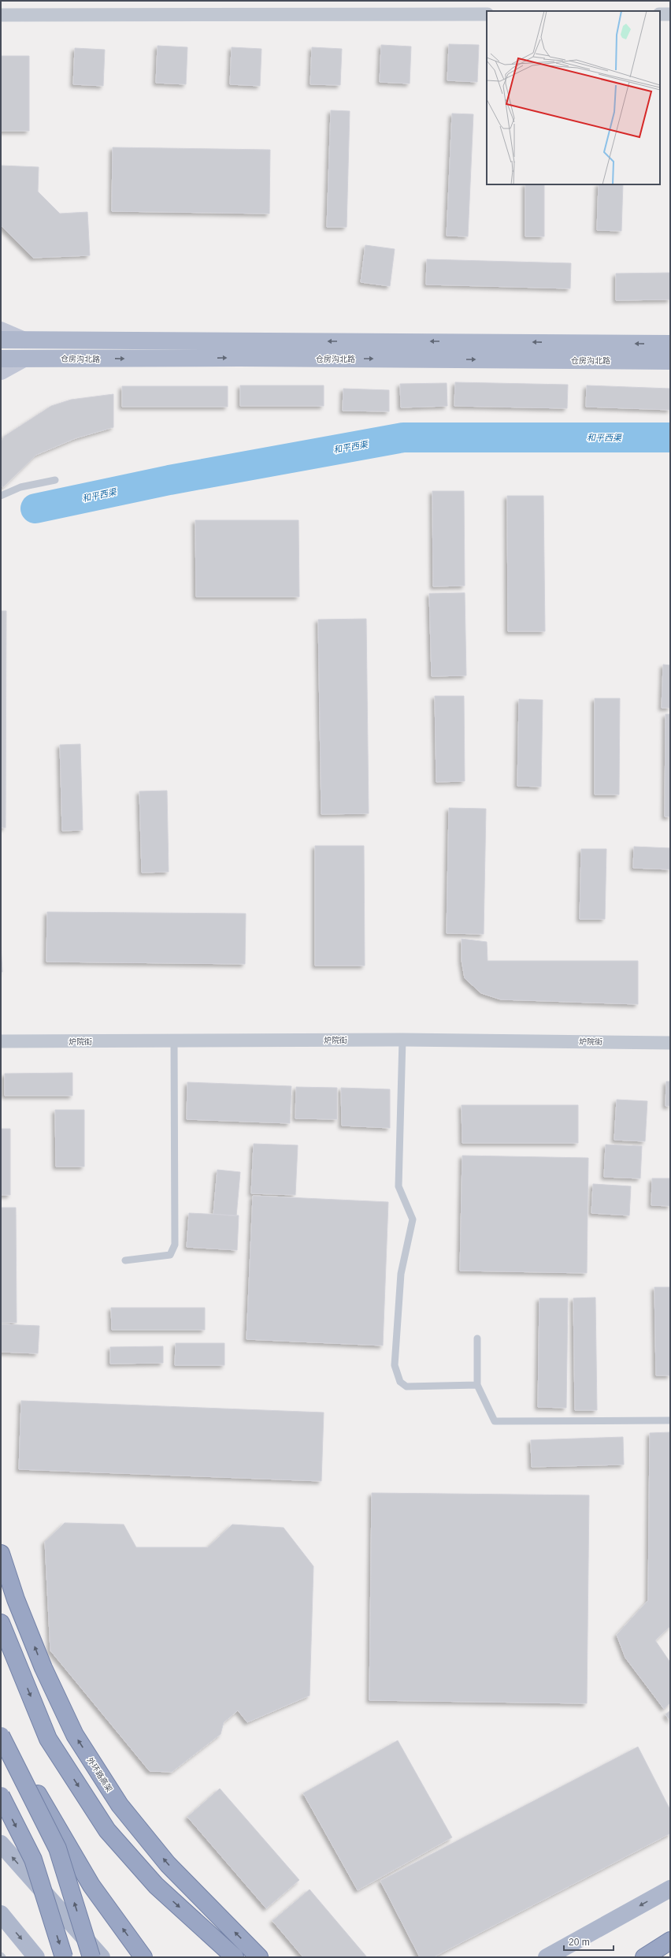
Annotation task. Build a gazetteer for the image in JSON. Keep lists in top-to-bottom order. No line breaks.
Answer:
{"streets":{"highway":["外环路高架"],"main road":["仓房沟北路"],"street":["炉院街"]},"water":["和平西渠"],"scale_bar":"20 m"}
